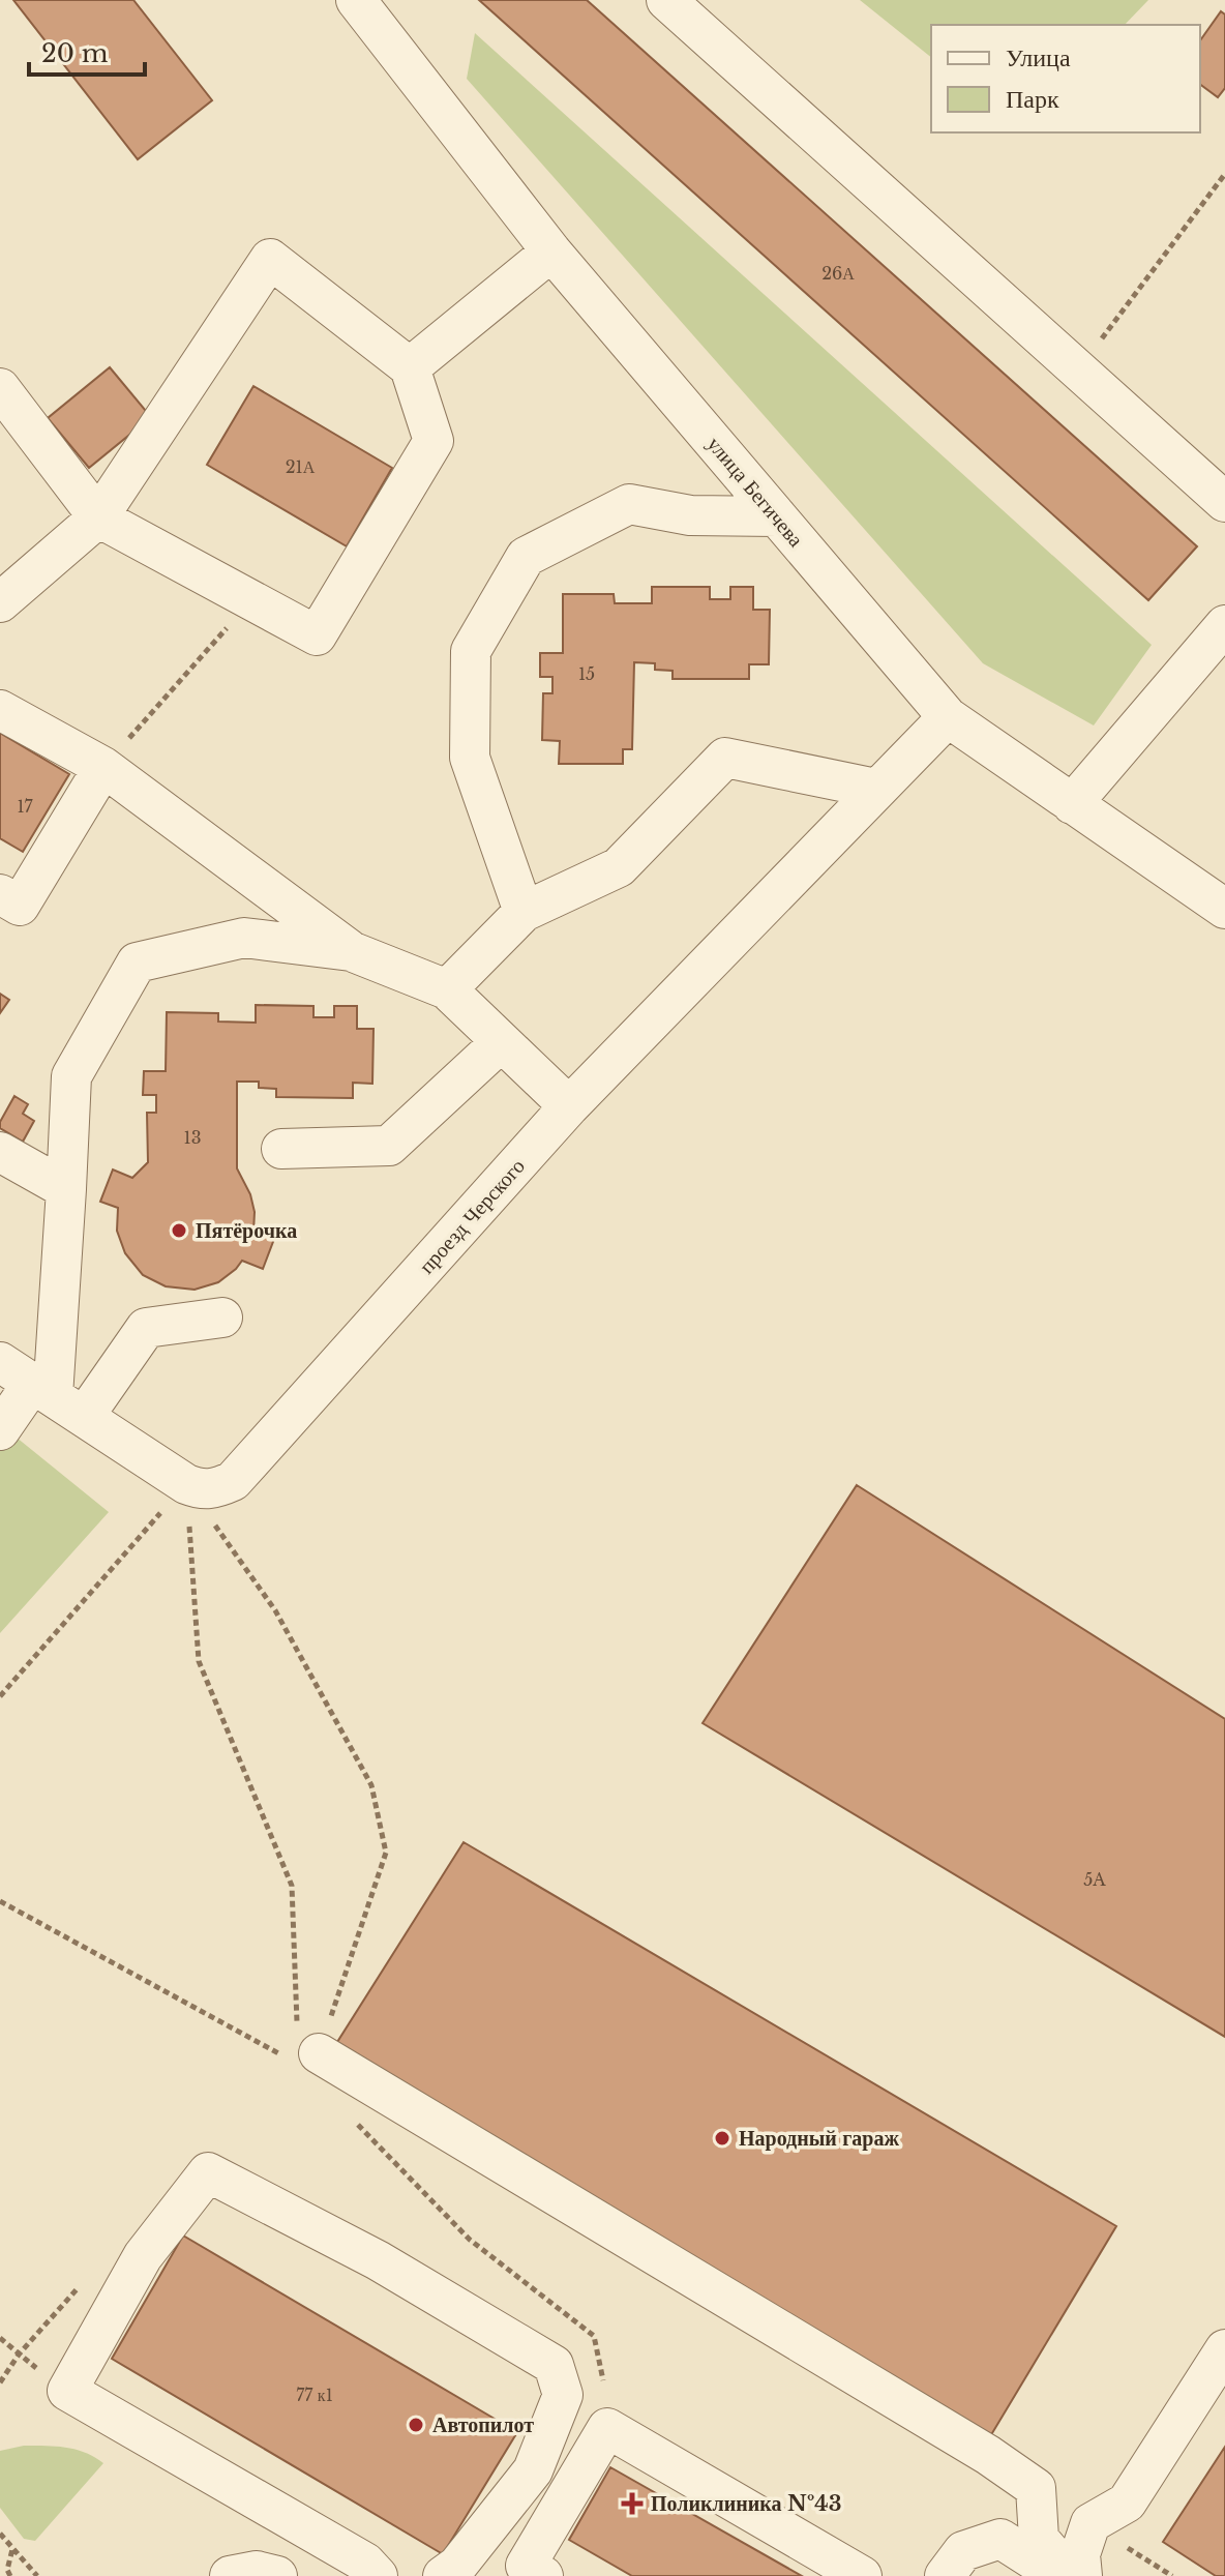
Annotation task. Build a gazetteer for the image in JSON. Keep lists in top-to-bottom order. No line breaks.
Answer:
{"streets":{"street":["улица Бегичева","проезд Черского"]},"crossings":[["улица Бегичева","проезд Черского"]],"places":{"other":["Пятёрочка","Народный гараж","Автопилот"],"health":["Поликлиника №43"]},"house_numbers":["26А","21А","15","17","13","5A","77 к1"],"legend":["Улица","Парк"],"scale_bar":"20 m"}
